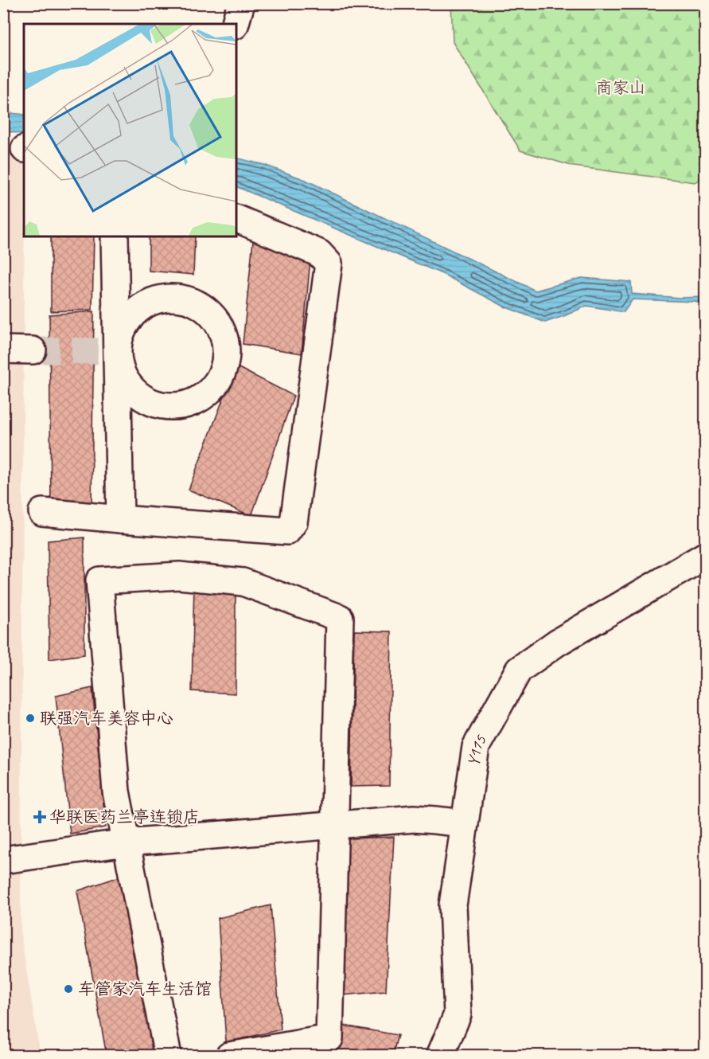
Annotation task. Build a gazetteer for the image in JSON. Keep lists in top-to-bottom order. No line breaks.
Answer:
{"streets":{"street":["Y115"]},"parks":["商家山"],"places":{"other":["联强汽车美容中心","车管家汽车生活馆"],"health":["华联医药兰亭连锁店"]}}
